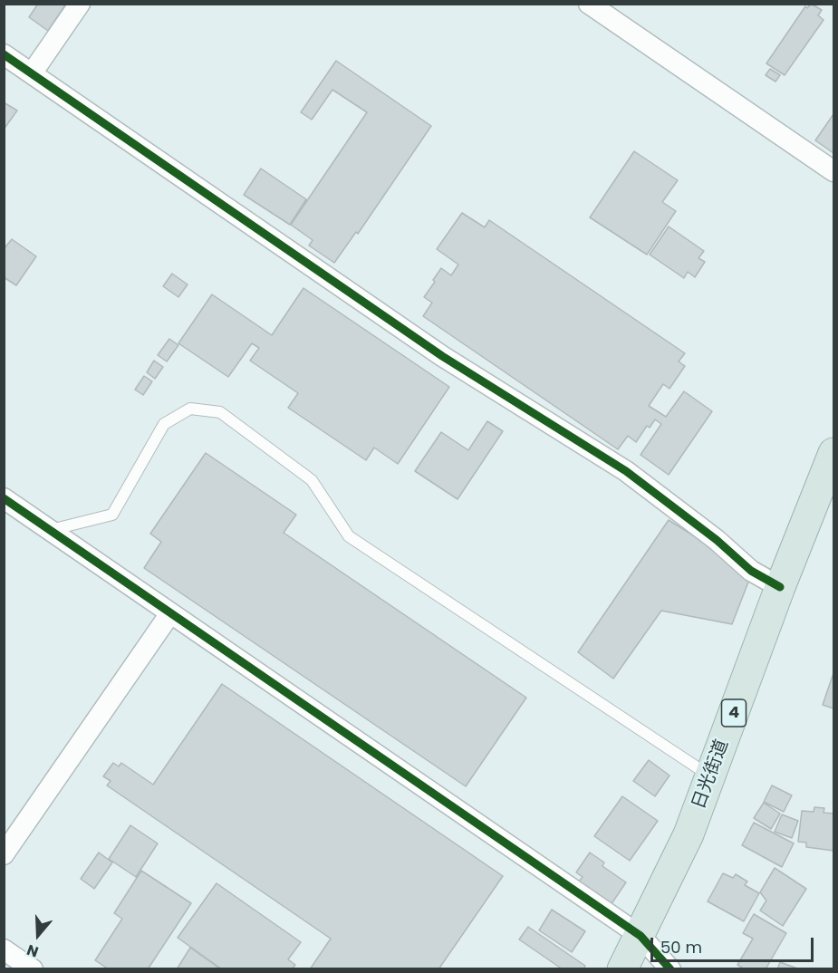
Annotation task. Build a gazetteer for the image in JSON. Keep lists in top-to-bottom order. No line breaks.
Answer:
{"streets":{"highway":["4","日光街道"]},"scale_bar":"50 m","north":"bottom"}
